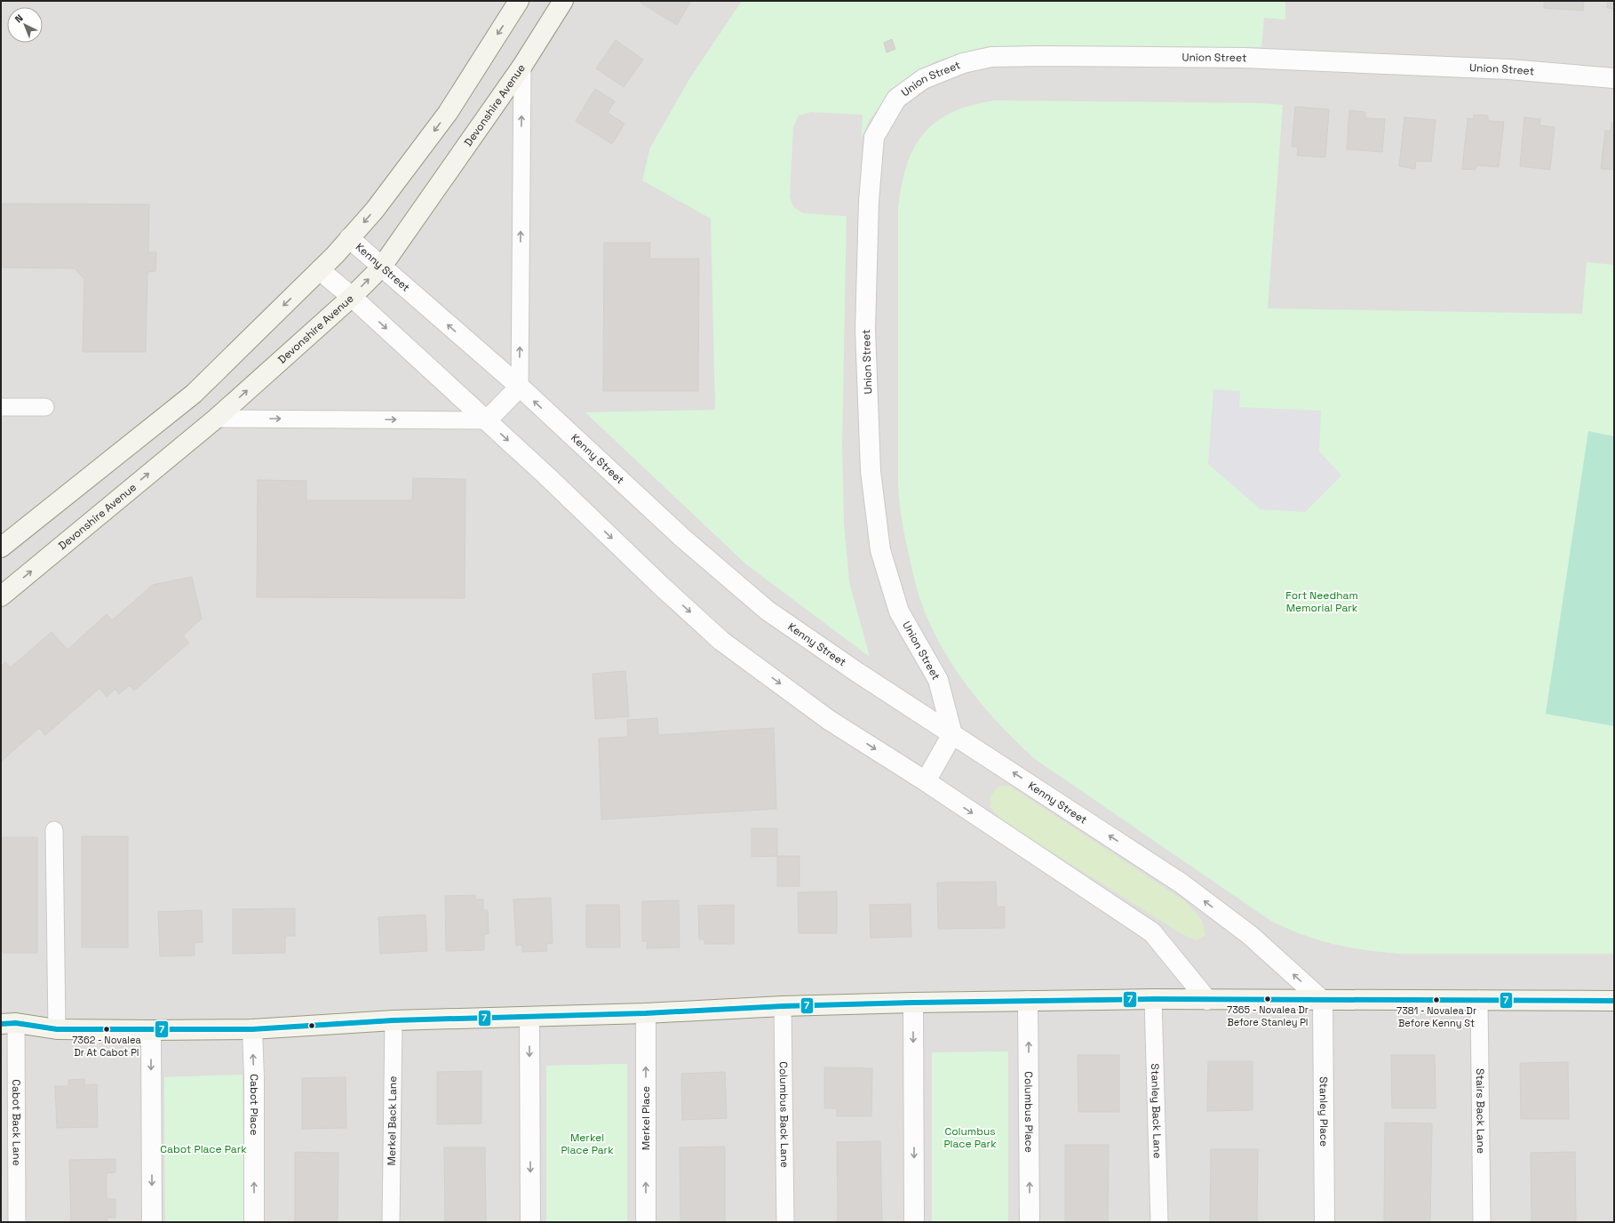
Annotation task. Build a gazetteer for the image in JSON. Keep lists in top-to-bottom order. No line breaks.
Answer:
{"streets":{"main road":["Devonshire Avenue"],"street":["Union Street","Kenny Street","Cabot Place","Stanley Place","Columbus Place","Merkel Place"],"lane":["Stanley Back Lane","Stairs Back Lane","Columbus Back Lane","Merkel Back Lane","Cabot Back Lane"]},"crossings":[["Union Street","Kenny Street"],["Devonshire Avenue","Kenny Street"],["Kenny Street","Stanley Place"]],"parks":["Fort Needham Memorial Park","Columbus Place Park","Merkel Place Park","Cabot Place Park"],"places":["7365 - Novalea Dr Before Stanley Pl","7381 - Novalea Dr Before Kenny St","7362 - Novalea Dr At Cabot Pl"],"lines":["transit line 7"],"north":"top left"}
